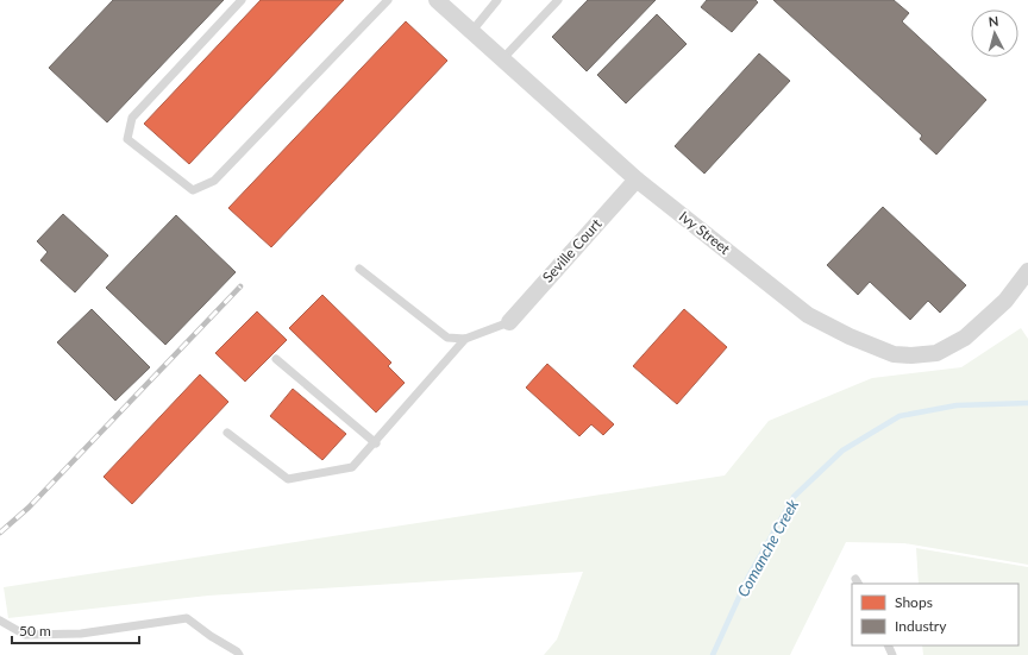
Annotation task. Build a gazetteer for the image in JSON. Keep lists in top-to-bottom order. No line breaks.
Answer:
{"streets":{"street":["Ivy Street","Seville Court"]},"crossings":[["Ivy Street","Seville Court"]],"water":["Comanche Creek"],"legend":["Shops","Industry"],"scale_bar":"50 m","north":"top"}
